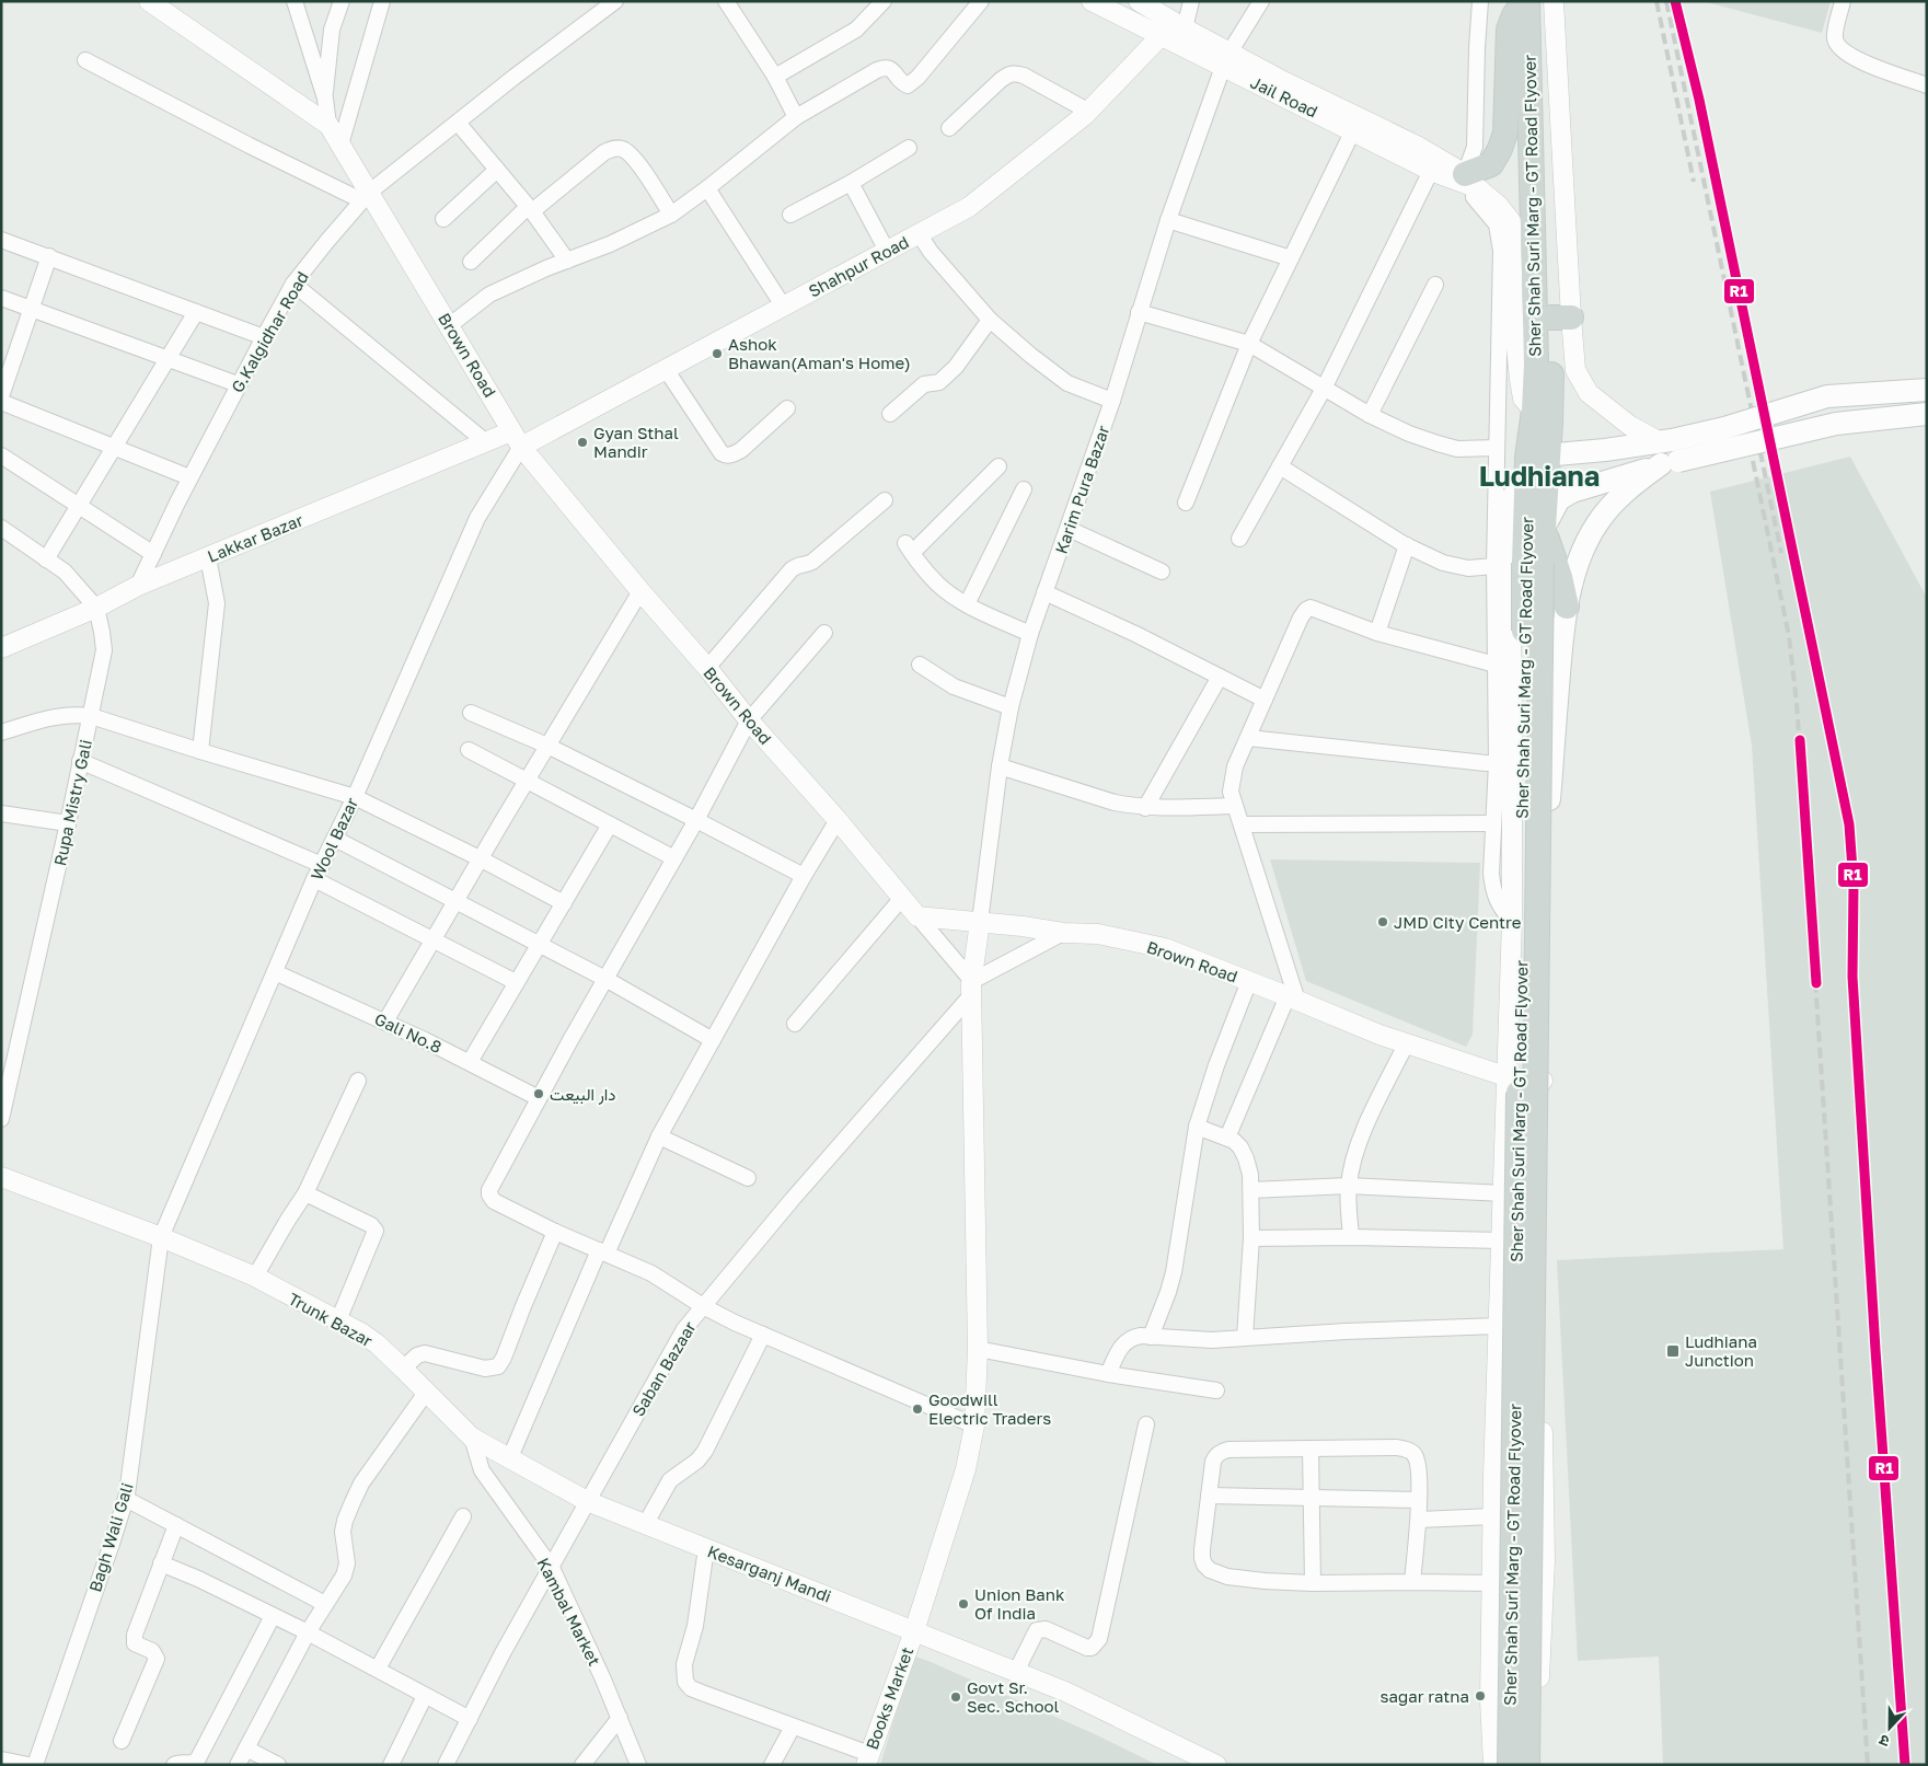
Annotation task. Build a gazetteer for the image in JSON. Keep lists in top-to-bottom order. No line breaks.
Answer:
{"streets":{"main road":["Sher Shah Suri Marg - GT Road Flyover"],"street":["Jail Road","Shahpur Road","G.Kalgidhar Road","Brown Road","Karim Pura Bazar","Lakkar Bazar","Rupa Mistry Gali","Wool Bazar","Gali No.8","Trunk Bazar","Saban Bazaar","Bagh Wali Gali","Kesarganj Mandi","Kambal Market","Books Market"]},"crossings":[["Jail Road","Shahpur Road"],["Jail Road","Karim Pura Bazar"],["Shahpur Road","Brown Road"],["Shahpur Road","Lakkar Bazar"],["Shahpur Road","Wool Bazar"],["G.Kalgidhar Road","Brown Road"],["G.Kalgidhar Road","Lakkar Bazar"],["Brown Road","Karim Pura Bazar"],["Brown Road","Lakkar Bazar"],["Brown Road","Wool Bazar"],["Brown Road","Books Market"],["Karim Pura Bazar","Books Market"],["Lakkar Bazar","Rupa Mistry Gali"],["Lakkar Bazar","Wool Bazar"],["Wool Bazar","Gali No.8"],["Wool Bazar","Trunk Bazar"],["Wool Bazar","Bagh Wali Gali"],["Trunk Bazar","Saban Bazaar"],["Trunk Bazar","Bagh Wali Gali"],["Trunk Bazar","Kesarganj Mandi"],["Trunk Bazar","Kambal Market"],["Saban Bazaar","Kambal Market"],["Saban Bazaar","Books Market"],["Kesarganj Mandi","Books Market"]],"districts":["Ludhiana"],"places":{"other":["Ashok Bhawan(Aman's Home)","Gyan Sthal Mandir","JMD City Centre","دار البیعت","Goodwill Electric Traders","Union Bank Of India","sagar ratna","Govt Sr. Sec. School"],"transit":["Ludhiana Junction"]},"lines":["transit line R1"],"north":"bottom"}
